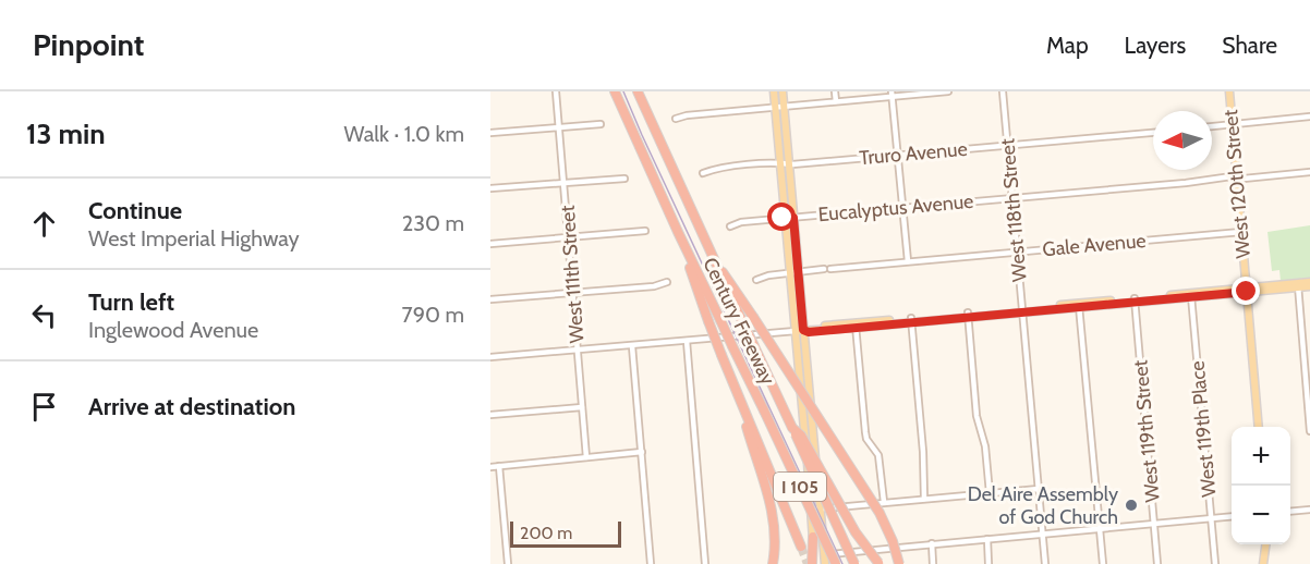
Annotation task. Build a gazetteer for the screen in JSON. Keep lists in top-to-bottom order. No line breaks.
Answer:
{"streets":{"highway":["Century Freeway","I 105"],"main road":["West 120th Street"],"street":["Truro Avenue","Eucalyptus Avenue","West 118th Street","Gale Avenue","West 111th Street","West 119th Place","West 119th Street"]},"crossings":[["Truro Avenue","West 118th Street"],["West 120th Street","Eucalyptus Avenue"],["West 120th Street","Gale Avenue"],["Eucalyptus Avenue","West 118th Street"],["West 118th Street","Gale Avenue"]],"places":["Del Aire Assembly of God Church"],"scale_bar":"200 m","north":"left","page":{"header":"Pinpoint","nav":["Map","Layers","Share"],"heading":["13 min","Walk · 1.0 km"],"list":[["Continue","West Imperial Highway","230 m"],["Turn left","Inglewood Avenue","790 m"],"Arrive at destination"],"map_buttons":["+","−"],"scale":"200 m"}}
